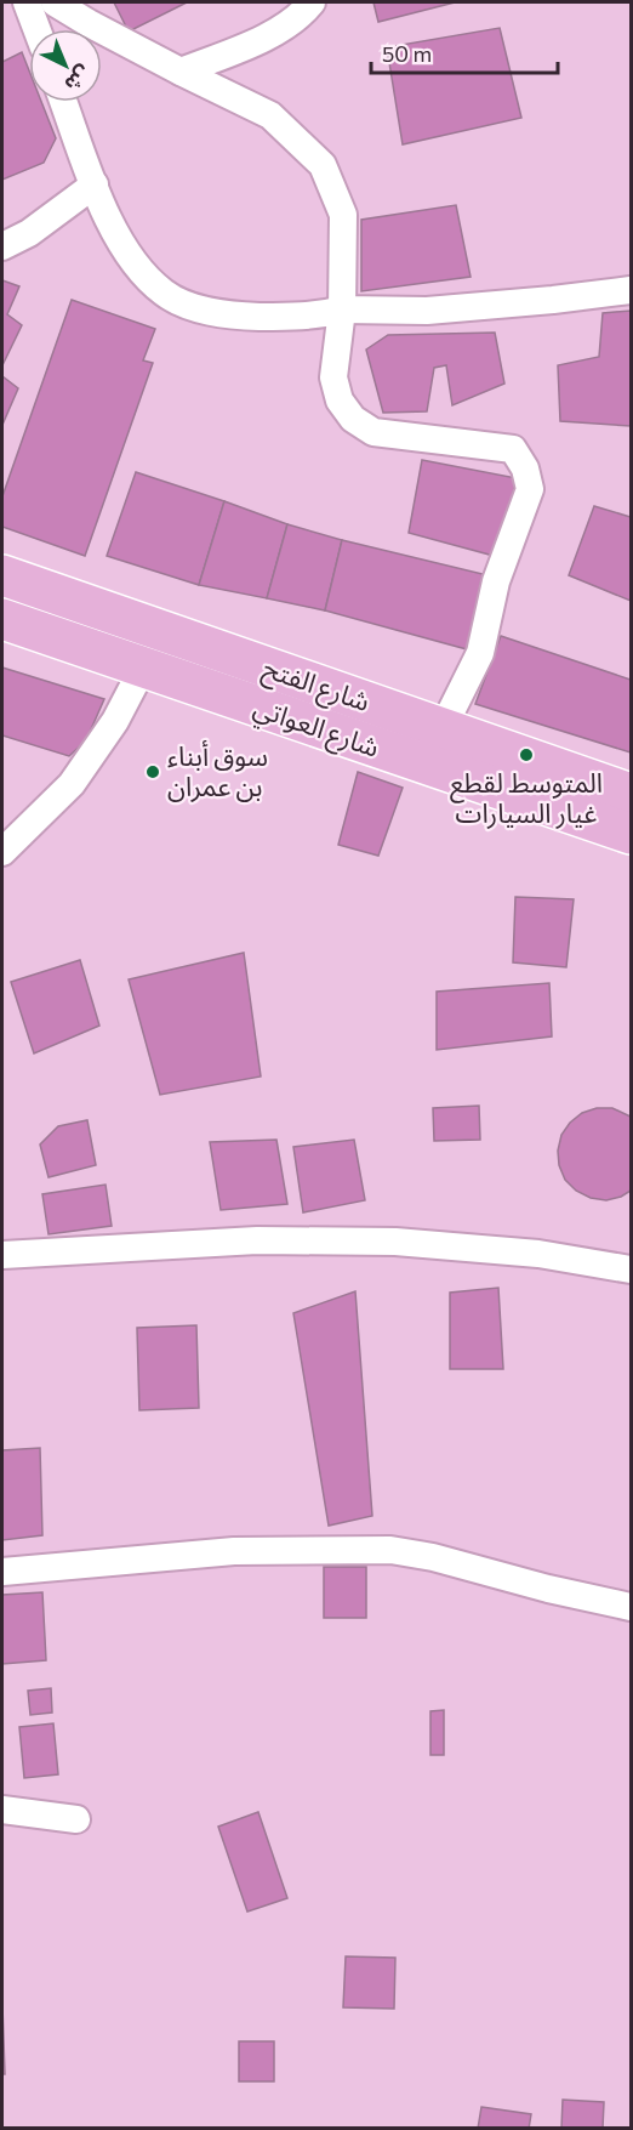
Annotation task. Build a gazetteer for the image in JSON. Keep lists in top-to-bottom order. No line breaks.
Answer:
{"streets":{"main road":["شارع الفتح","شارع العواتي"]},"places":["المتوسط لقطع غيار السيارات","سوق أبناء بن عمران"],"scale_bar":"50 m","north":"bottom right"}
